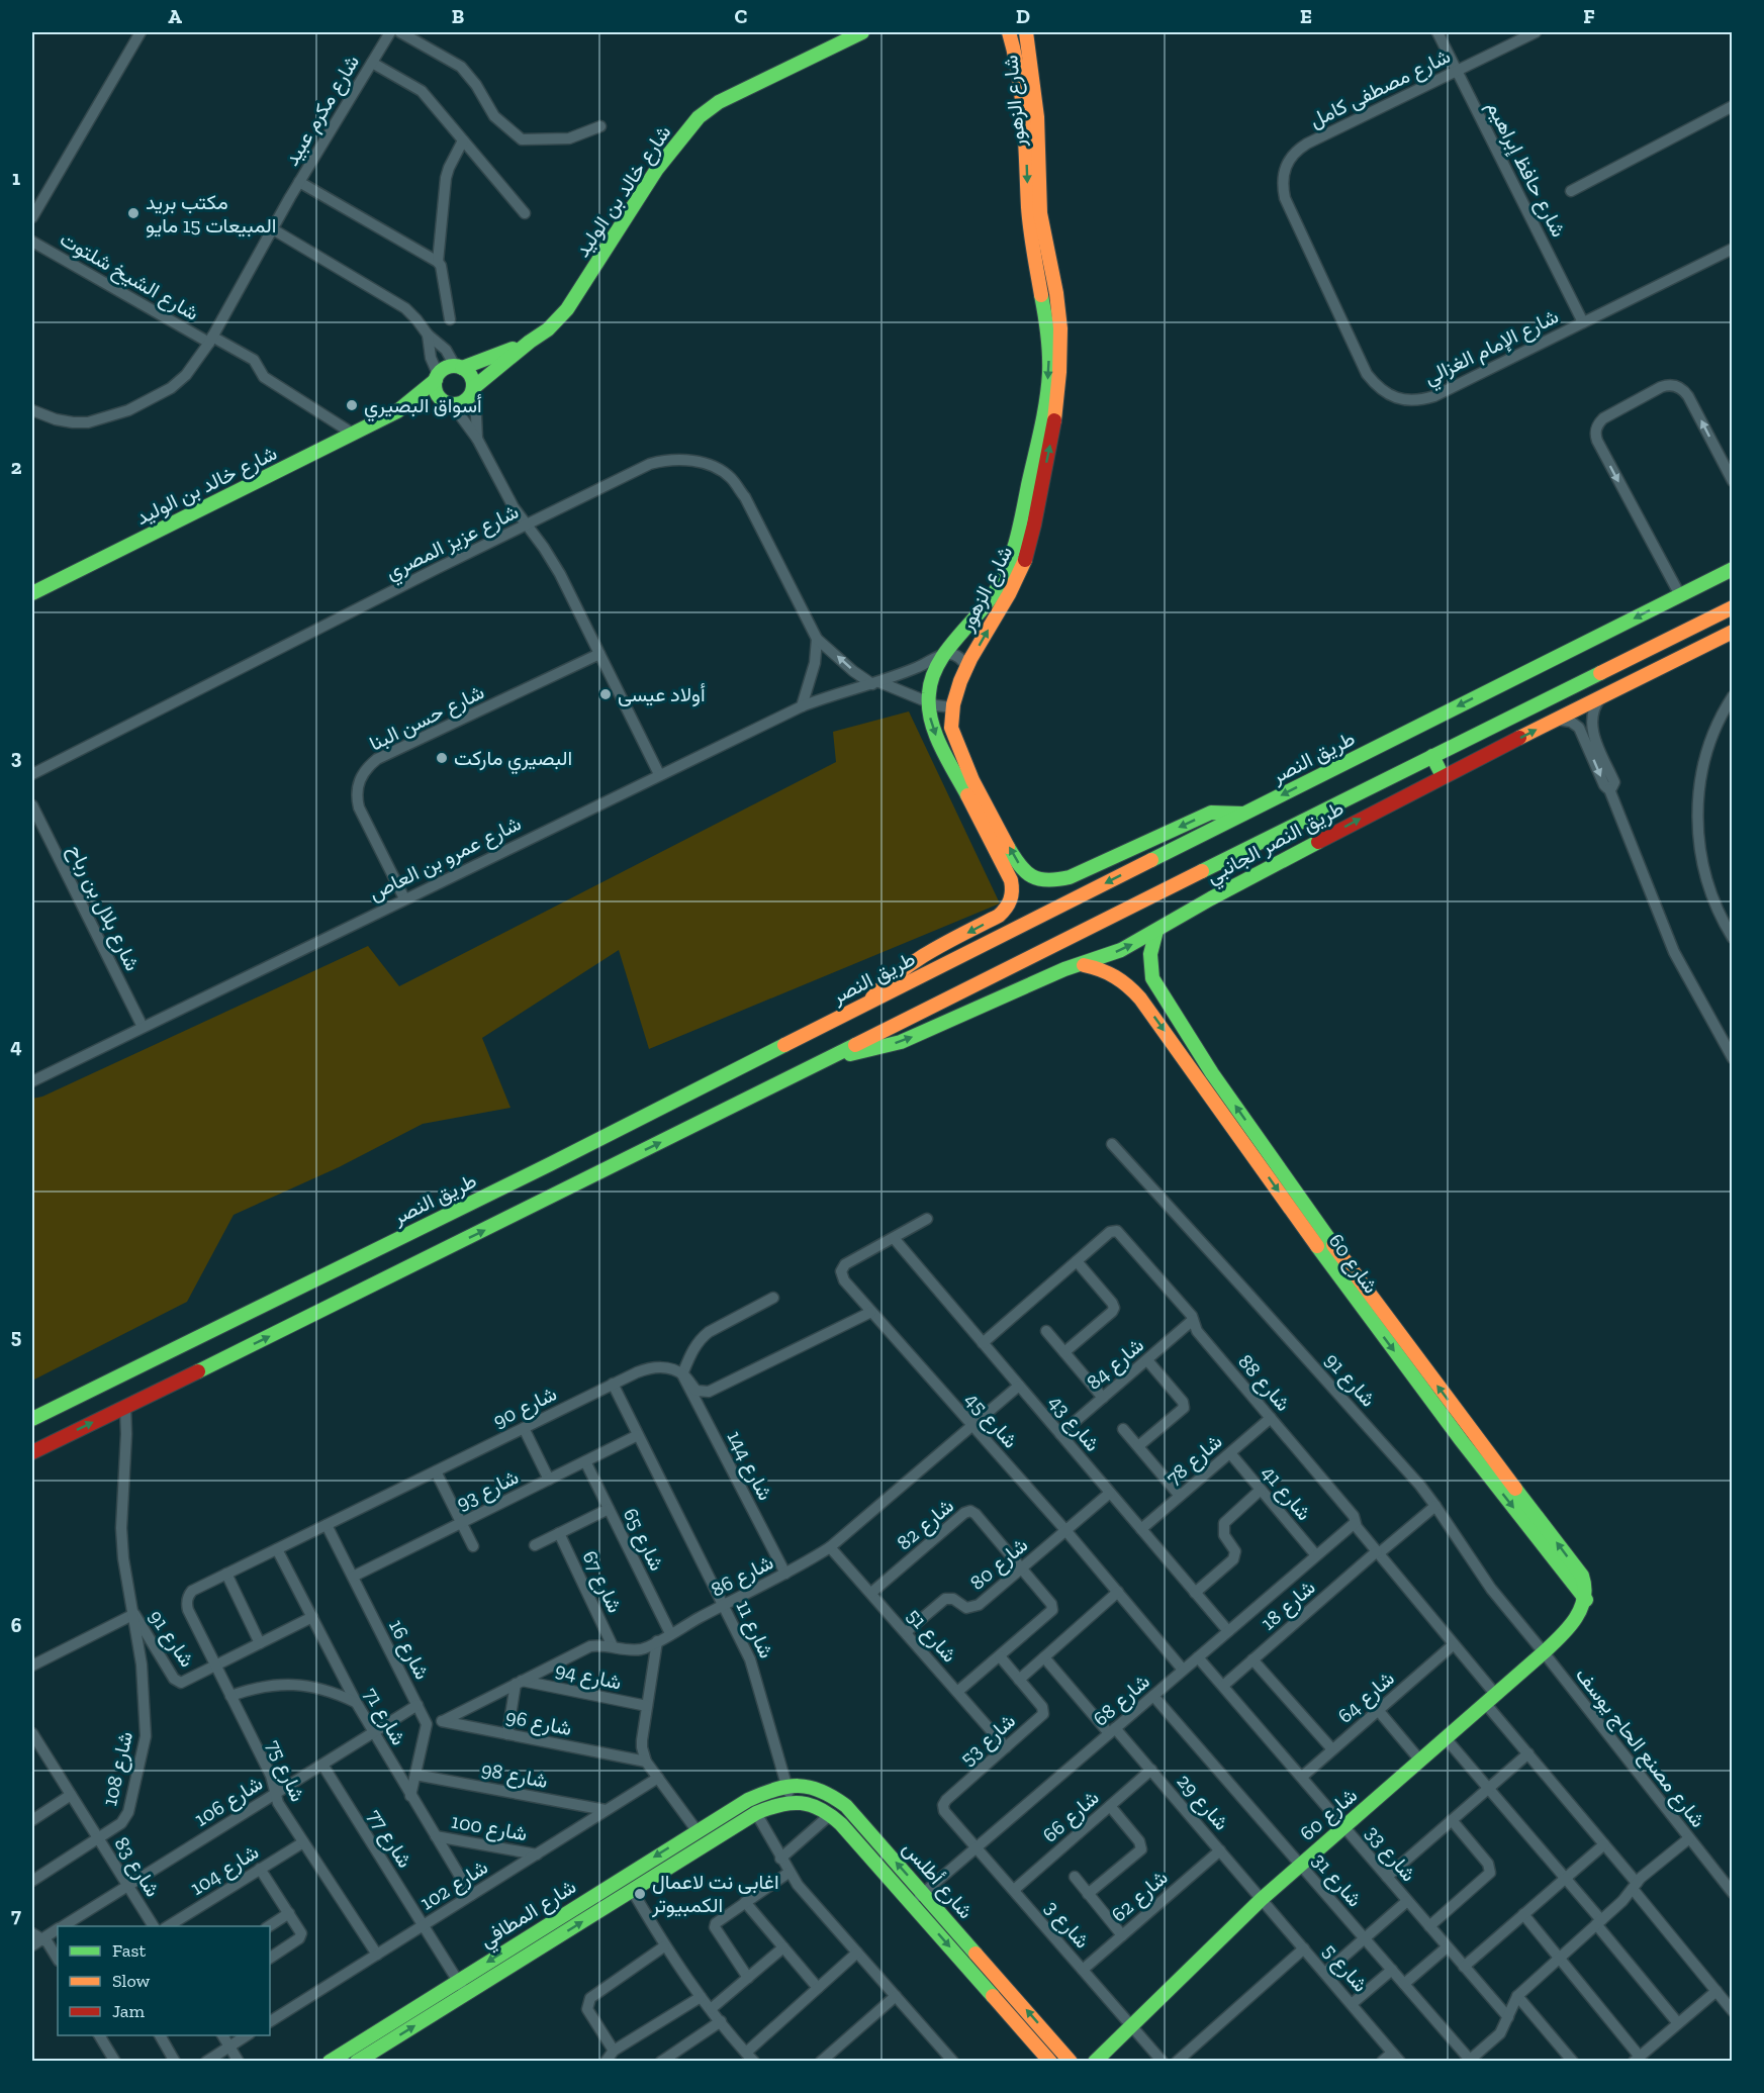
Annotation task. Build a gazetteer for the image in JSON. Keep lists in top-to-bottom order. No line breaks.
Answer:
{"streets":{"main road":["شارع الزهور","شارع خالد بن الوليد","طريق النصر","طريق النصر الجانبي","شارع 60","شارع أطلس","شارع المطافي"],"street":["شارع مصطفى كامل","شارع مكرم عبيد","شارع حافظ إبراهيم","شارع الشيخ شلتوت","شارع الإمام الغزالي","شارع عزيز المصري","شارع حسن البنا","شارع عمرو بن العاص","شارع بلال بن رباح","شارع 84","شارع 91","شارع 88","شارع 90","شارع 45","شارع 43","شارع 78","شارع 144","شارع 93","شارع 41","شارع 82","شارع 65","شارع 80","شارع 86","شارع 67","شارع 18","شارع 11","شارع 51","شارع 16","شارع 94","شارع 64","شارع 68","شارع 71","شارع 96","شارع 53","شارع مصنع الحاج يوسف","شارع 108","شارع 75","شارع 98","شارع 106","شارع 29","شارع 66","شارع 100","شارع 77","شارع 33","شارع 83","شارع 104","شارع 31","شارع 102","شارع 62","شارع 3","شارع 5"]},"crossings":[["شارع مصطفى كامل","شارع حافظ إبراهيم"],["شارع مصطفى كامل","شارع الإمام الغزالي"],["شارع الزهور","طريق النصر"],["شارع الزهور","شارع عمرو بن العاص"],["شارع مكرم عبيد","شارع الشيخ شلتوت"],["شارع حافظ إبراهيم","شارع الإمام الغزالي"],["شارع خالد بن الوليد","شارع الشيخ شلتوت"],["شارع عزيز المصري","شارع عمرو بن العاص"],["شارع حسن البنا","شارع عمرو بن العاص"],["طريق النصر الجانبي","شارع 60"],["شارع عمرو بن العاص","شارع بلال بن رباح"],["شارع 60","شارع 91"],["شارع 60","شارع 88"],["شارع 60","شارع مصنع الحاج يوسف"],["شارع 60","شارع 29"],["شارع 60","شارع 33"],["شارع 60","شارع 31"],["شارع 60","شارع 3"],["شارع 60","شارع 5"],["شارع 84","شارع 88"],["شارع 84","شارع 43"],["شارع 91","شارع 18"],["شارع 91","شارع مصنع الحاج يوسف"],["شارع 91","شارع 108"],["شارع 91","شارع 75"],["شارع 88","شارع 43"],["شارع 88","شارع 78"],["شارع 88","شارع 18"],["شارع 88","شارع 64"],["شارع 88","شارع 68"],["شارع 90","شارع 45"],["شارع 90","شارع 144"],["شارع 90","شارع 11"],["شارع 90","شارع 16"],["شارع 90","شارع 71"],["شارع 90","شارع 75"],["شارع 45","شارع 43"],["شارع 45","شارع 80"],["شارع 45","شارع 86"],["شارع 45","شارع 68"],["شارع 43","شارع 78"],["شارع 43","شارع 80"],["شارع 43","شارع 86"],["شارع 43","شارع 68"],["شارع 78","شارع 41"],["شارع 144","شارع 86"],["شارع 93","شارع 65"],["شارع 93","شارع 11"],["شارع 93","شارع 16"],["شارع 41","شارع 68"],["شارع 82","شارع 80"],["شارع 82","شارع 51"],["شارع 65","شارع 86"],["شارع 80","شارع 51"],["شارع 86","شارع 67"],["شارع 86","شارع 11"],["شارع 86","شارع 51"],["شارع 86","شارع 94"],["شارع 86","شارع 96"],["شارع 18","شارع 33"],["شارع 11","شارع أطلس"],["شارع 51","شارع 53"],["شارع 16","شارع 96"],["شارع 16","شارع 106"],["شارع 64","شارع 33"],["شارع 68","شارع 53"],["شارع 68","شارع 29"],["شارع 68","شارع 33"],["شارع 68","شارع أطلس"],["شارع 68","شارع 31"],["شارع 68","شارع 3"],["شارع 71","شارع 106"],["شارع 71","شارع 100"],["شارع 71","شارع 102"],["شارع 53","شارع 3"],["شارع 108","شارع 83"],["شارع 75","شارع 106"],["شارع 75","شارع 104"],["شارع 75","شارع 102"],["شارع 98","شارع 102"],["شارع 106","شارع 77"],["شارع 106","شارع 83"],["شارع 29","شارع 66"],["شارع 29","شارع 62"],["شارع 29","شارع 5"],["شارع 66","شارع 3"],["شارع 100","شارع 102"],["شارع 77","شارع 102"],["شارع 77","شارع المطافي"],["شارع أطلس","شارع المطافي"],["شارع 62","شارع 3"]],"places":["مكتب بريد المبيعات 15 مايو","أسواق البصيري","أولاد عيسى","البصيري ماركت","اغابى نت لاعمال الكمبيوتر"],"legend":["Fast","Slow","Jam"],"grid":{"columns":["A","B","C","D","E","F"],"rows":["1","2","3","4","5","6","7"]}}
